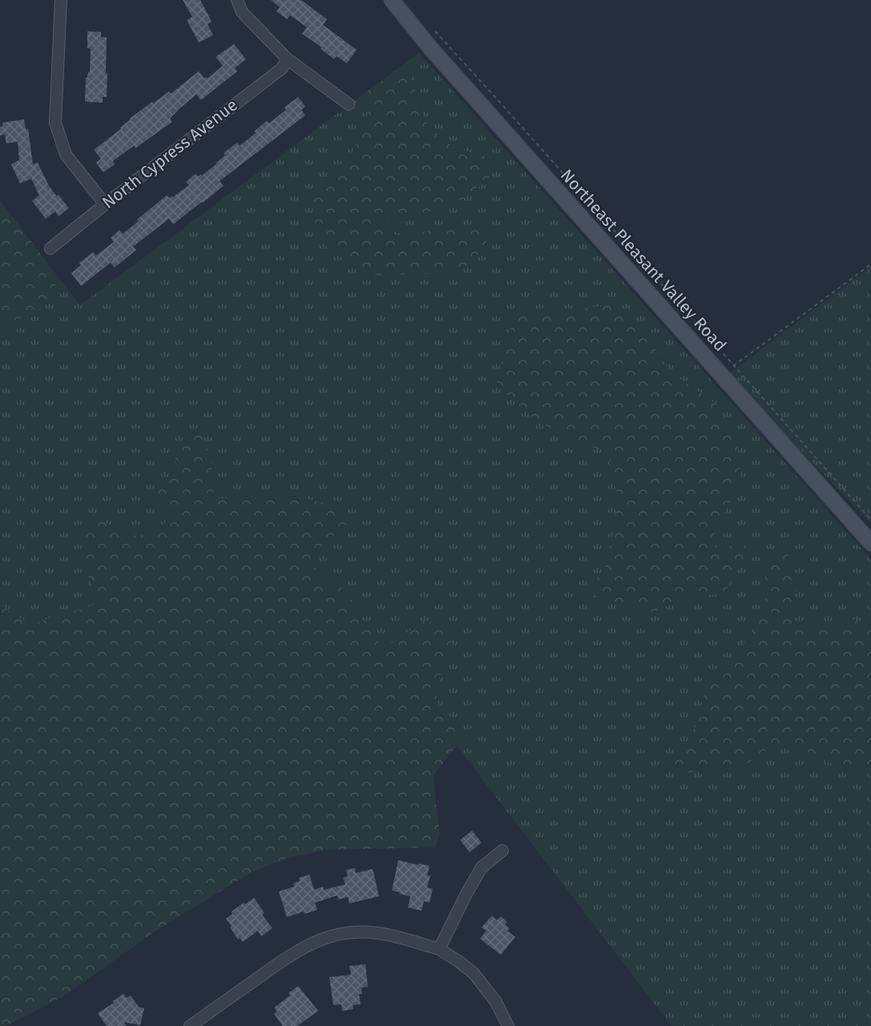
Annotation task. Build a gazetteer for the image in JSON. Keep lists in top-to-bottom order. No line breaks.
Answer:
{"streets":{"street":["North Cypress Avenue","Northeast Pleasant Valley Road"]}}
